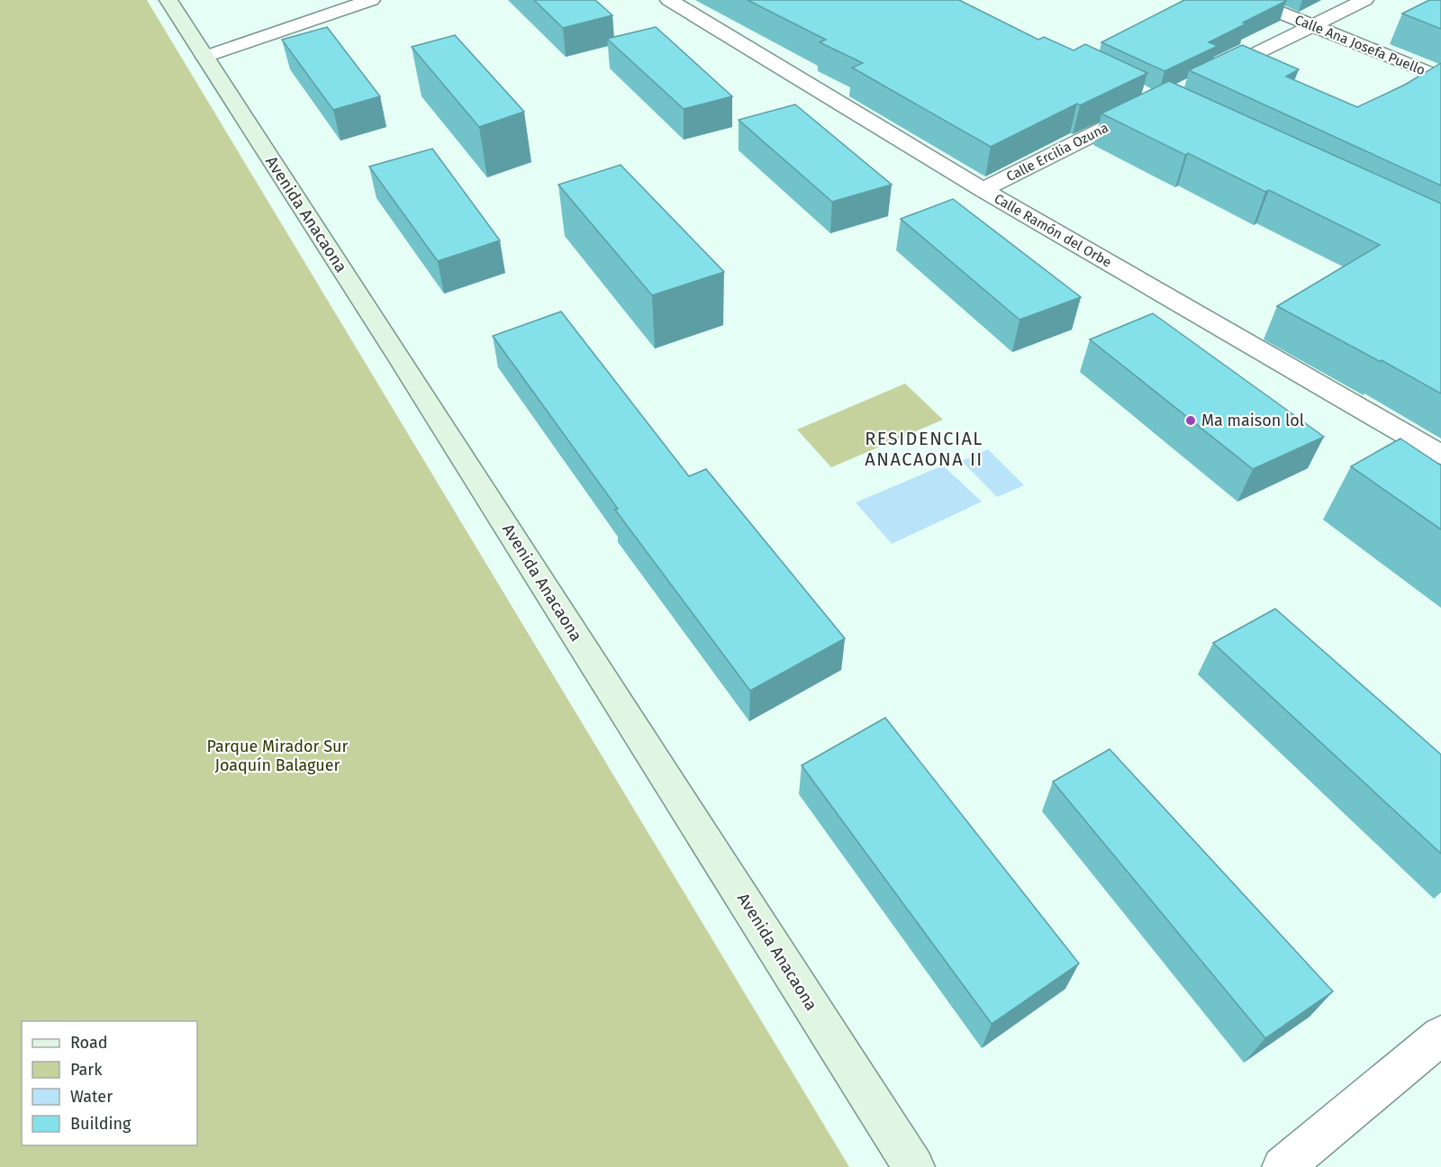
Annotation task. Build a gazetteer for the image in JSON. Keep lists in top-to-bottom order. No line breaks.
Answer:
{"streets":{"main road":["Avenida Anacaona"],"street":["Calle Ana Josefa Puello","Calle Ercilia Ozuna","Calle Ramón del Orbe"]},"crossings":[["Calle Ercilia Ozuna","Calle Ramón del Orbe"]],"districts":["RESIDENCIAL ANACAONA II"],"parks":["Parque Mirador Sur Joaquín Balaguer"],"places":["Ma maison lol"],"legend":["Road","Park","Water","Building"]}
